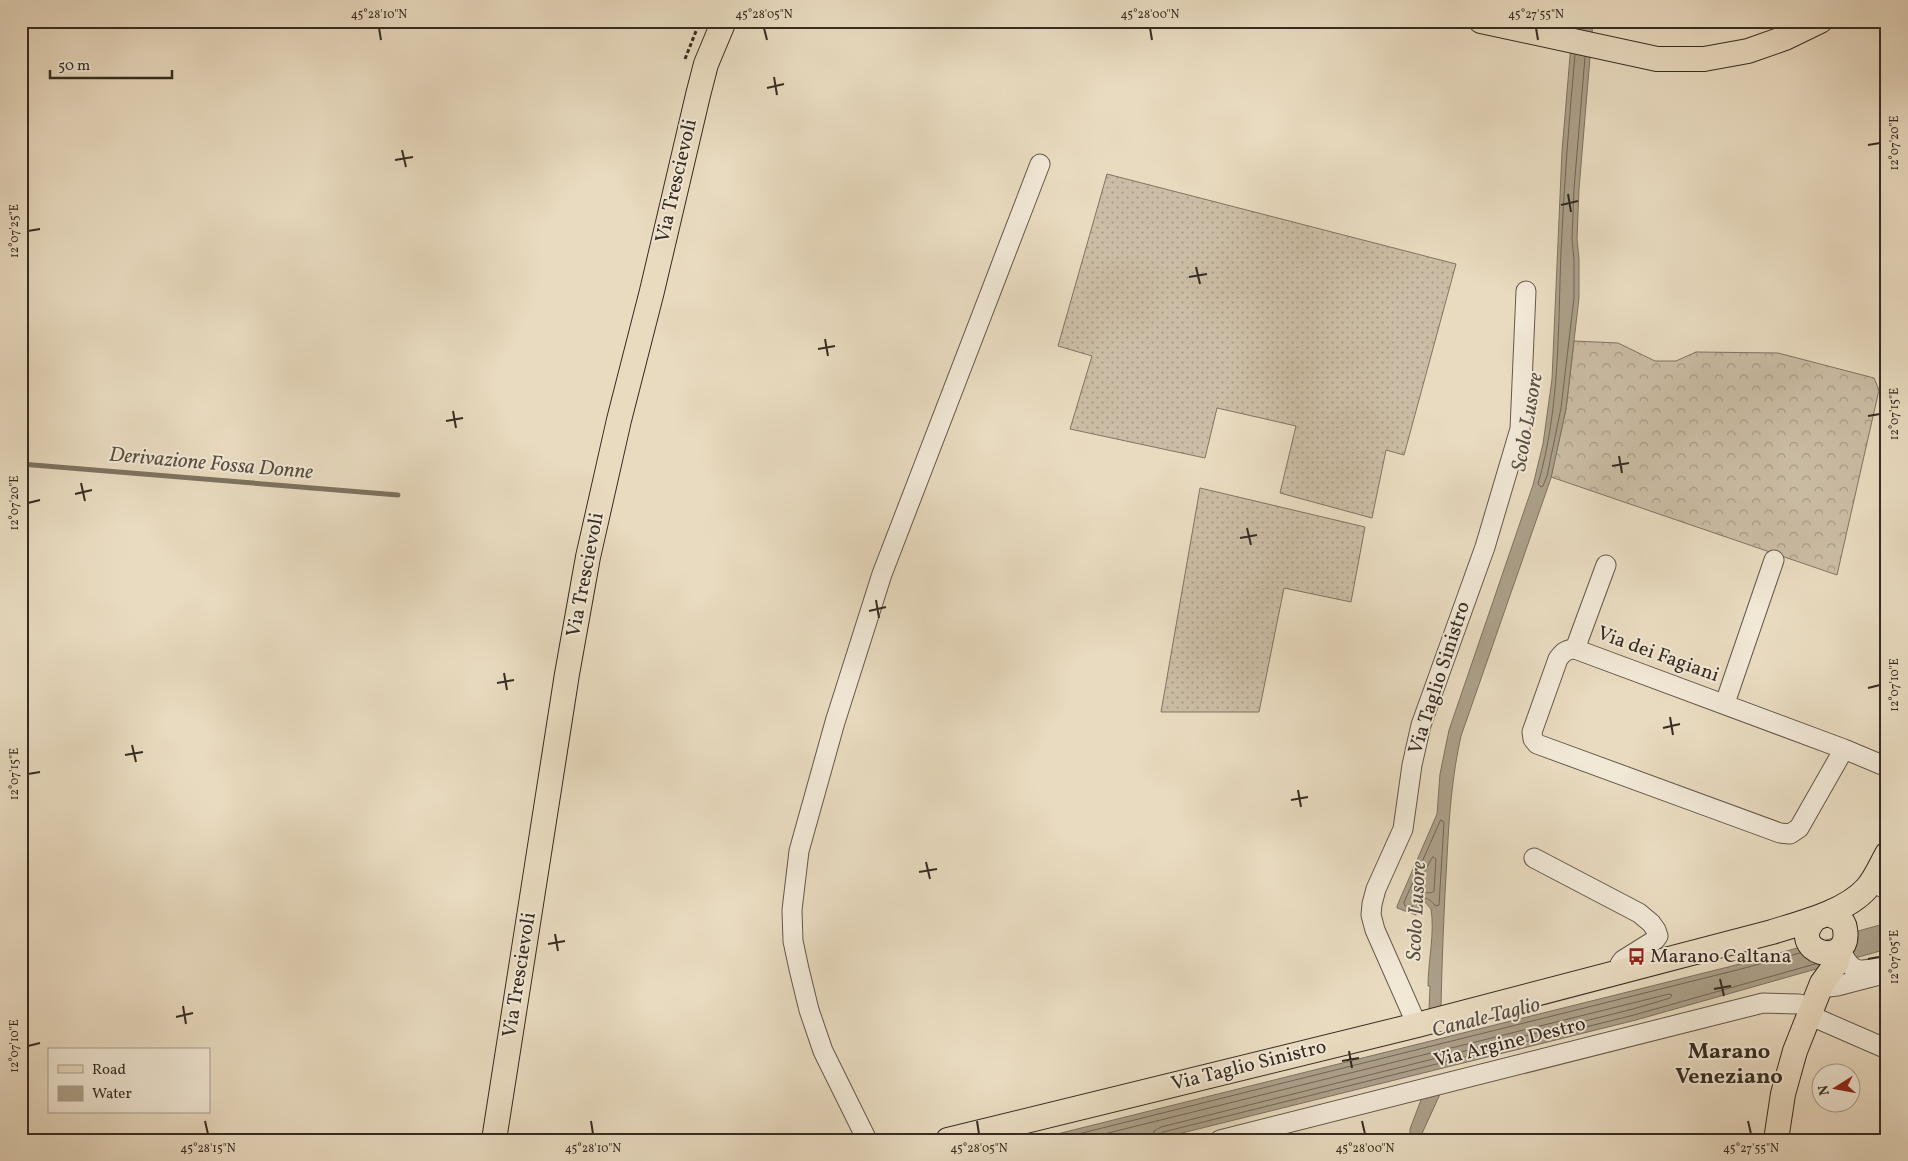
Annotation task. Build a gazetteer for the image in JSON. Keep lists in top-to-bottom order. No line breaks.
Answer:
{"streets":{"main road":["Via Trescievoli","Via Taglio Sinistro"],"street":["Via dei Fagiani","Via Argine Destro"]},"districts":["Marano Veneziano"],"water":["Scolo Lusore","Derivazione Fossa Donne","Canale Taglio"],"places":{"bus stop":["Marano Caltana"]},"legend":["Road","Water"],"scale_bar":"50 m","north":"left","coordinates":["45°28'10\"N","45°28'05\"N","45°28'00\"N","45°27'55\"N","12°07'20\"E","12°07'25\"E","12°07'15\"E","12°07'10\"E","12°07'05\"E","45°28'15\"N"]}
